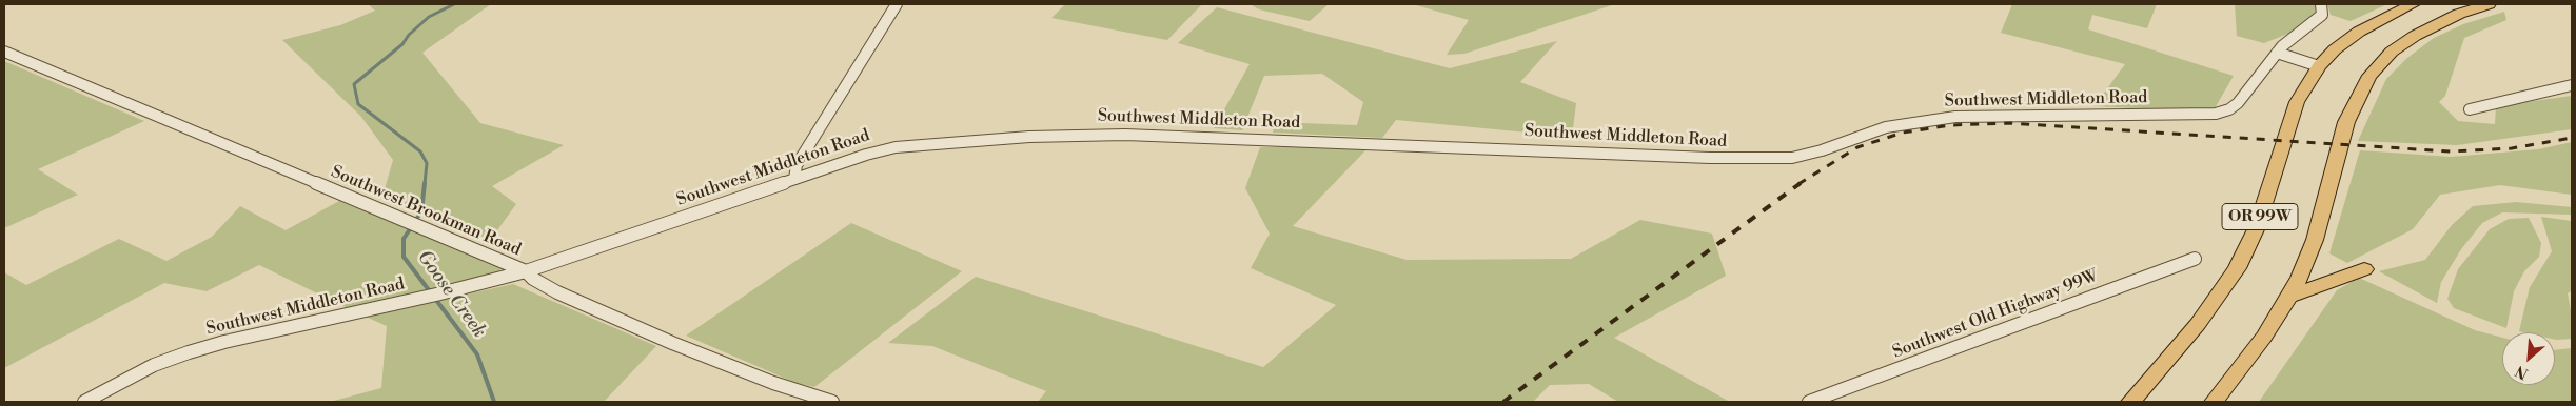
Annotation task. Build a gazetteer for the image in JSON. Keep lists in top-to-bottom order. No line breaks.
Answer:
{"streets":{"highway":["OR 99W"],"street":["Southwest Middleton Road","Southwest Brookman Road","Southwest Old Highway 99W"]},"crossings":[["Southwest Middleton Road","Southwest Brookman Road"]],"water":["Goose Creek"],"north":"bottom left"}
